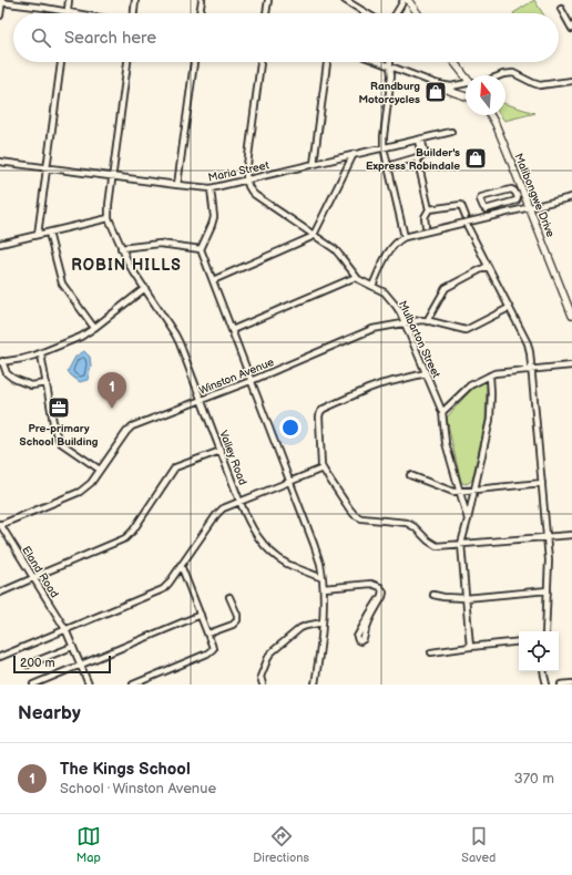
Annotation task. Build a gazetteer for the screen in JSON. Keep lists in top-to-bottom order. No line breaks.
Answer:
{"streets":{"main road":["Malibongwe Drive"],"street":["Maria Street","Mulbarton Street","Winston Avenue","Valley Road","Eland Road"]},"crossings":[["Maria Street","Mulbarton Street"],["Mulbarton Street","Winston Avenue"],["Winston Avenue","Valley Road"],["Winston Avenue","Eland Road"]],"districts":["ROBIN HILLS"],"places":{"shop":["Randburg Motorcycles","Builder's Express Robindale"],"office":["Pre-primary School Building"]},"scale_bar":"200 m","north":"top","page":{"search":"Search here","pins":"1","scale":"200 m","heading":"Nearby","list":[{"mark":"1","name":"The Kings School","note":"School · Winston Avenue","value":"370 m"}],"nav":["Map","Directions","Saved"]}}
